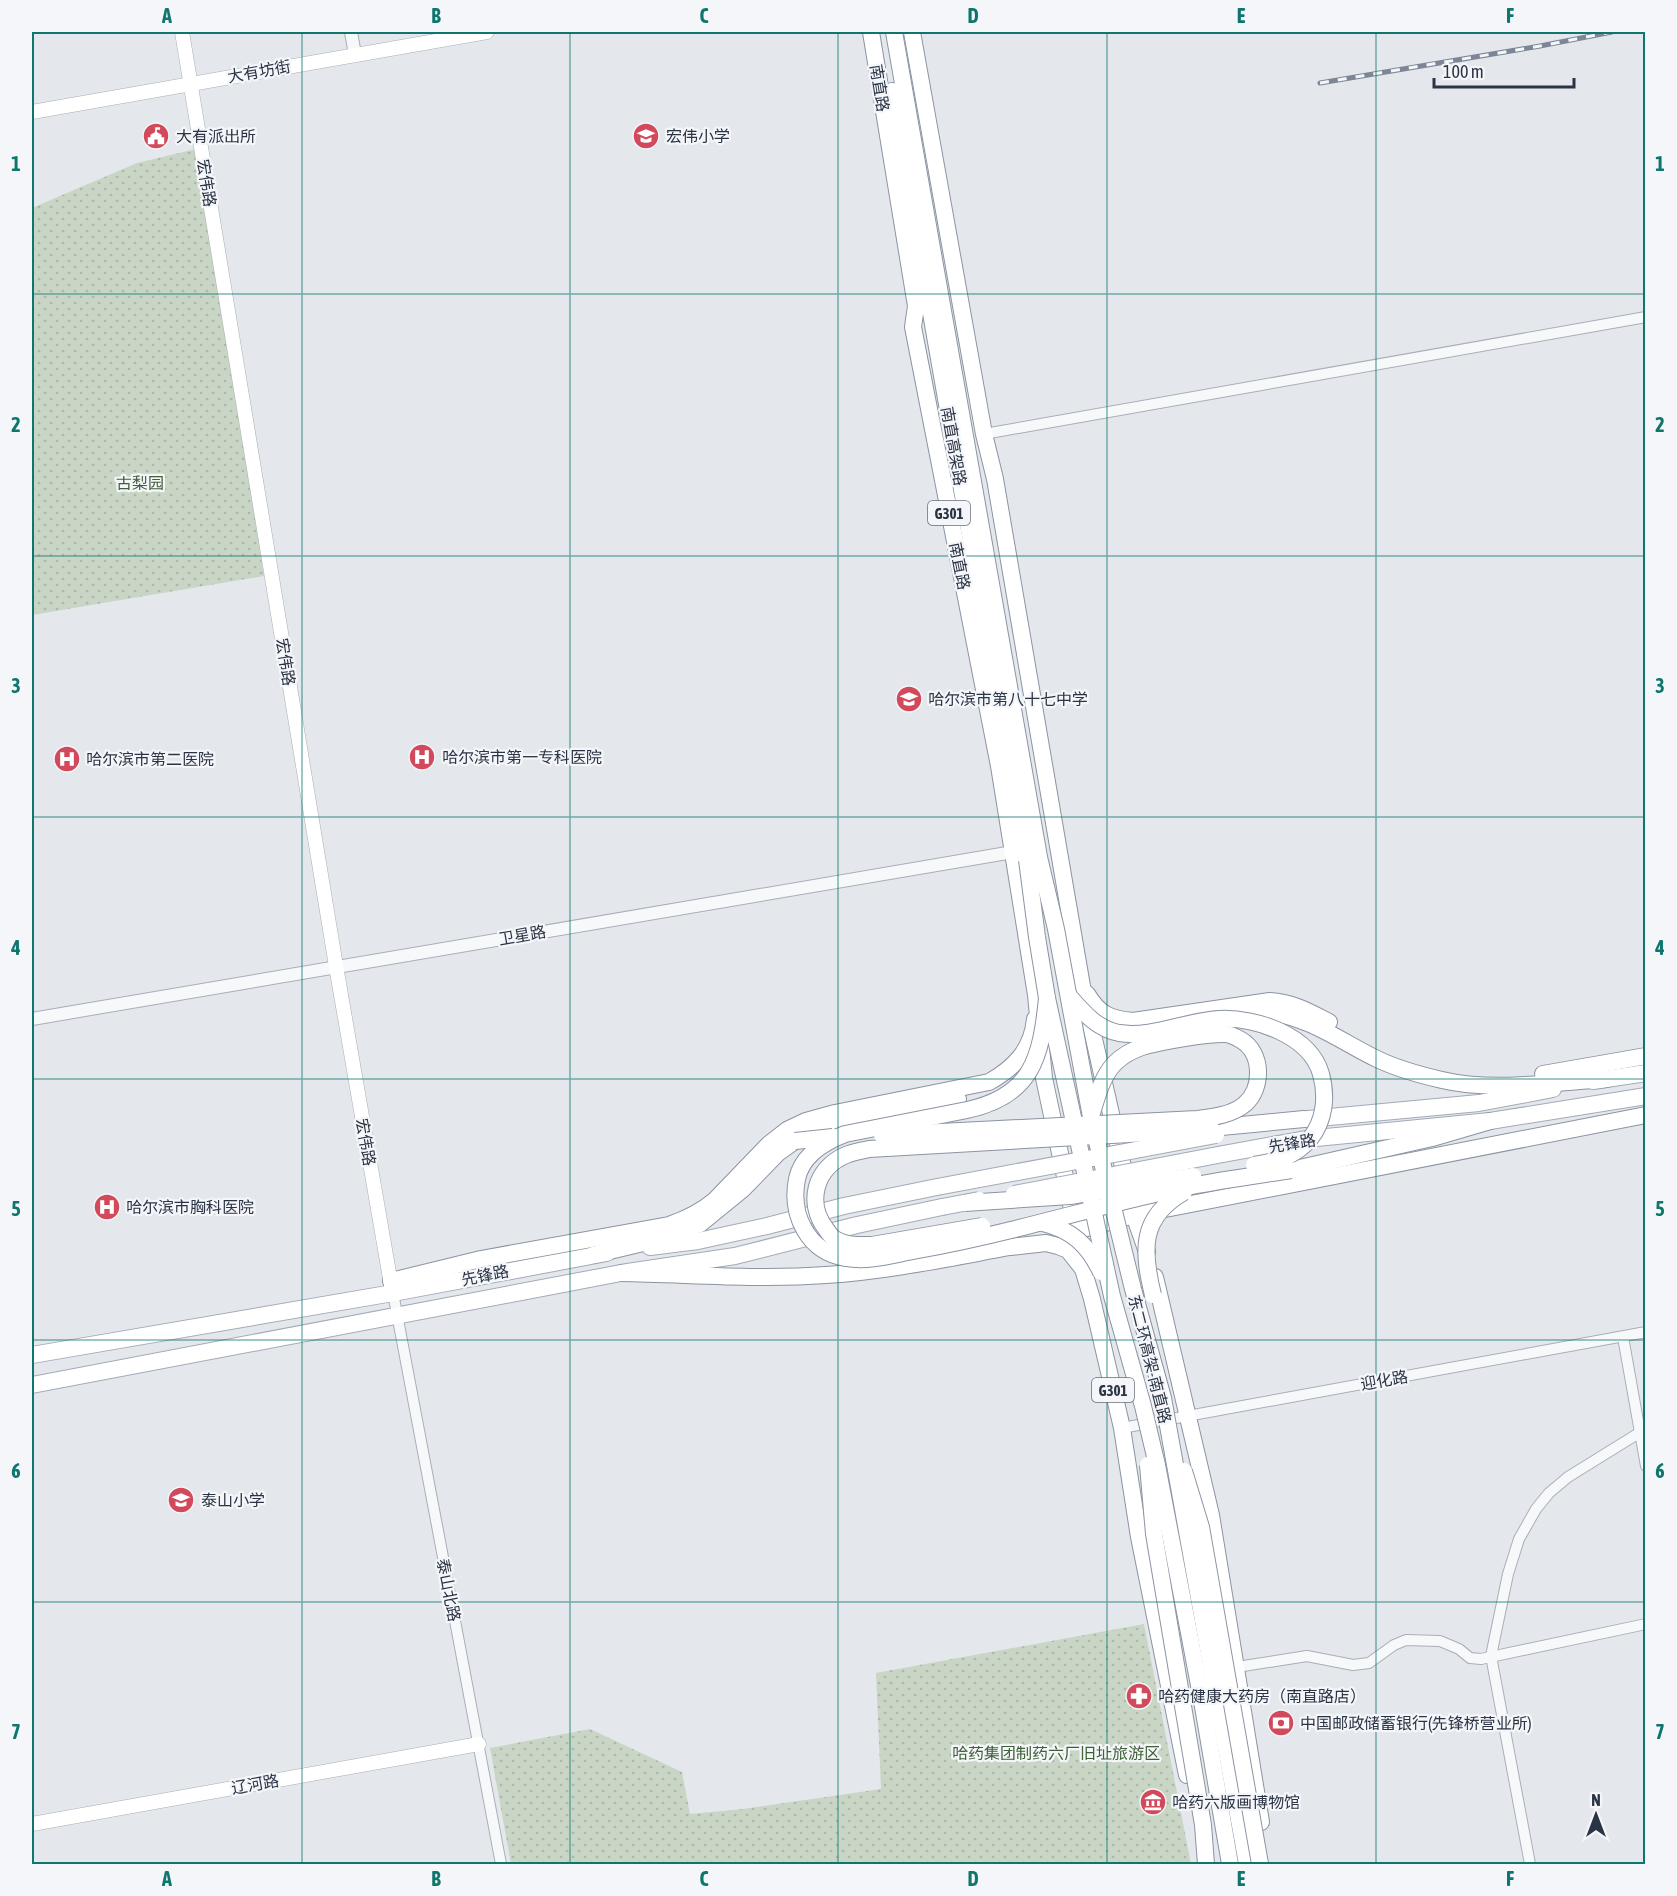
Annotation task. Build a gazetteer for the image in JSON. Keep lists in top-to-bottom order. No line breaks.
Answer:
{"streets":{"main road":["大有坊街","南直路","宏伟路","南直高架路","G301","先锋路","东二环高架-南直路","辽河路"],"street":["卫星路","迎化路","泰山北路"]},"crossings":[["大有坊街","宏伟路"],["南直路","南直高架路"],["南直路","卫星路"],["南直路","东二环高架-南直路"],["宏伟路","卫星路"],["宏伟路","先锋路"],["宏伟路","泰山北路"],["南直高架路","卫星路"],["南直高架路","东二环高架-南直路"],["G301","迎化路"],["卫星路","东二环高架-南直路"],["先锋路","泰山北路"],["泰山北路","辽河路"]],"parks":["古梨园","哈药集团制药六厂旧址旅游区"],"places":{"public building":["大有派出所"],"school or university":["宏伟小学","哈尔滨市第八十七中学","泰山小学"],"hospital":["哈尔滨市第一专科医院","哈尔滨市第二医院","哈尔滨市胸科医院"],"pharmacy":["哈药健康大药房（南直路店）"],"bank":["中国邮政储蓄银行(先锋桥营业所)"],"museum":["哈药六版画博物馆"]},"scale_bar":"100 m","north":"top","grid":{"columns":["A","B","C","D","E","F"],"rows":["1","2","3","4","5","6","7"]}}
